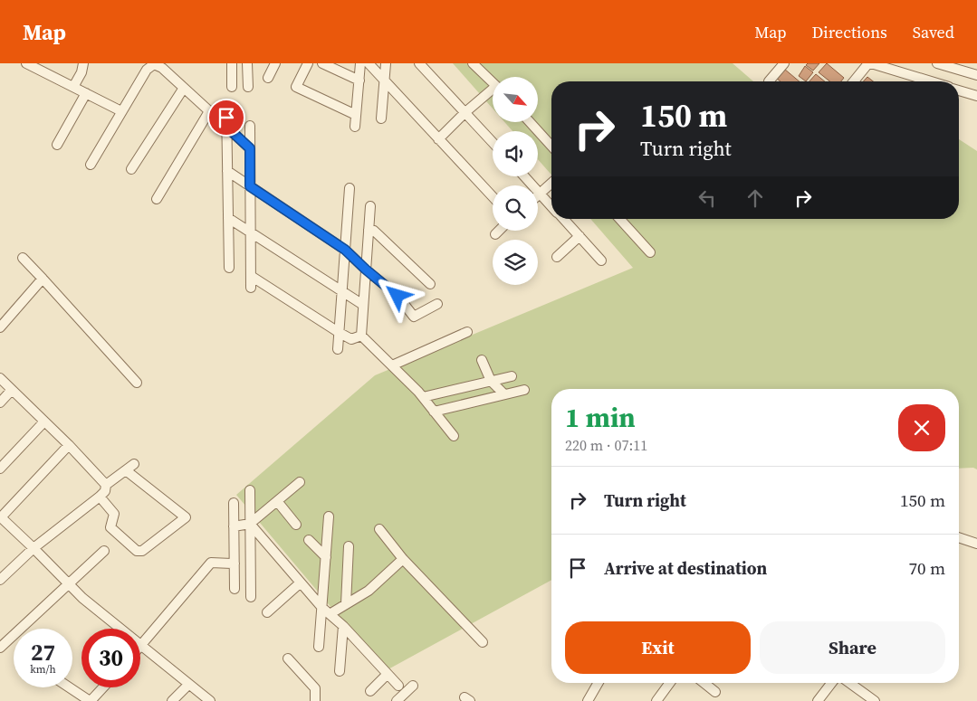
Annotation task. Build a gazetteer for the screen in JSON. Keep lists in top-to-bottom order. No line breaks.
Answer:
{"north":"bottom right","page":{"header":"Map","nav":["Map","Directions","Saved"],"turn":["150 m","Turn right"],"heading":["1 min","220 m · 07:11"],"list":[{"name":"Turn right","value":"150 m"},{"name":"Arrive at destination","value":"70 m"}],"buttons":["Exit","Share"],"speed":"27 km/h","limit":"30"}}
